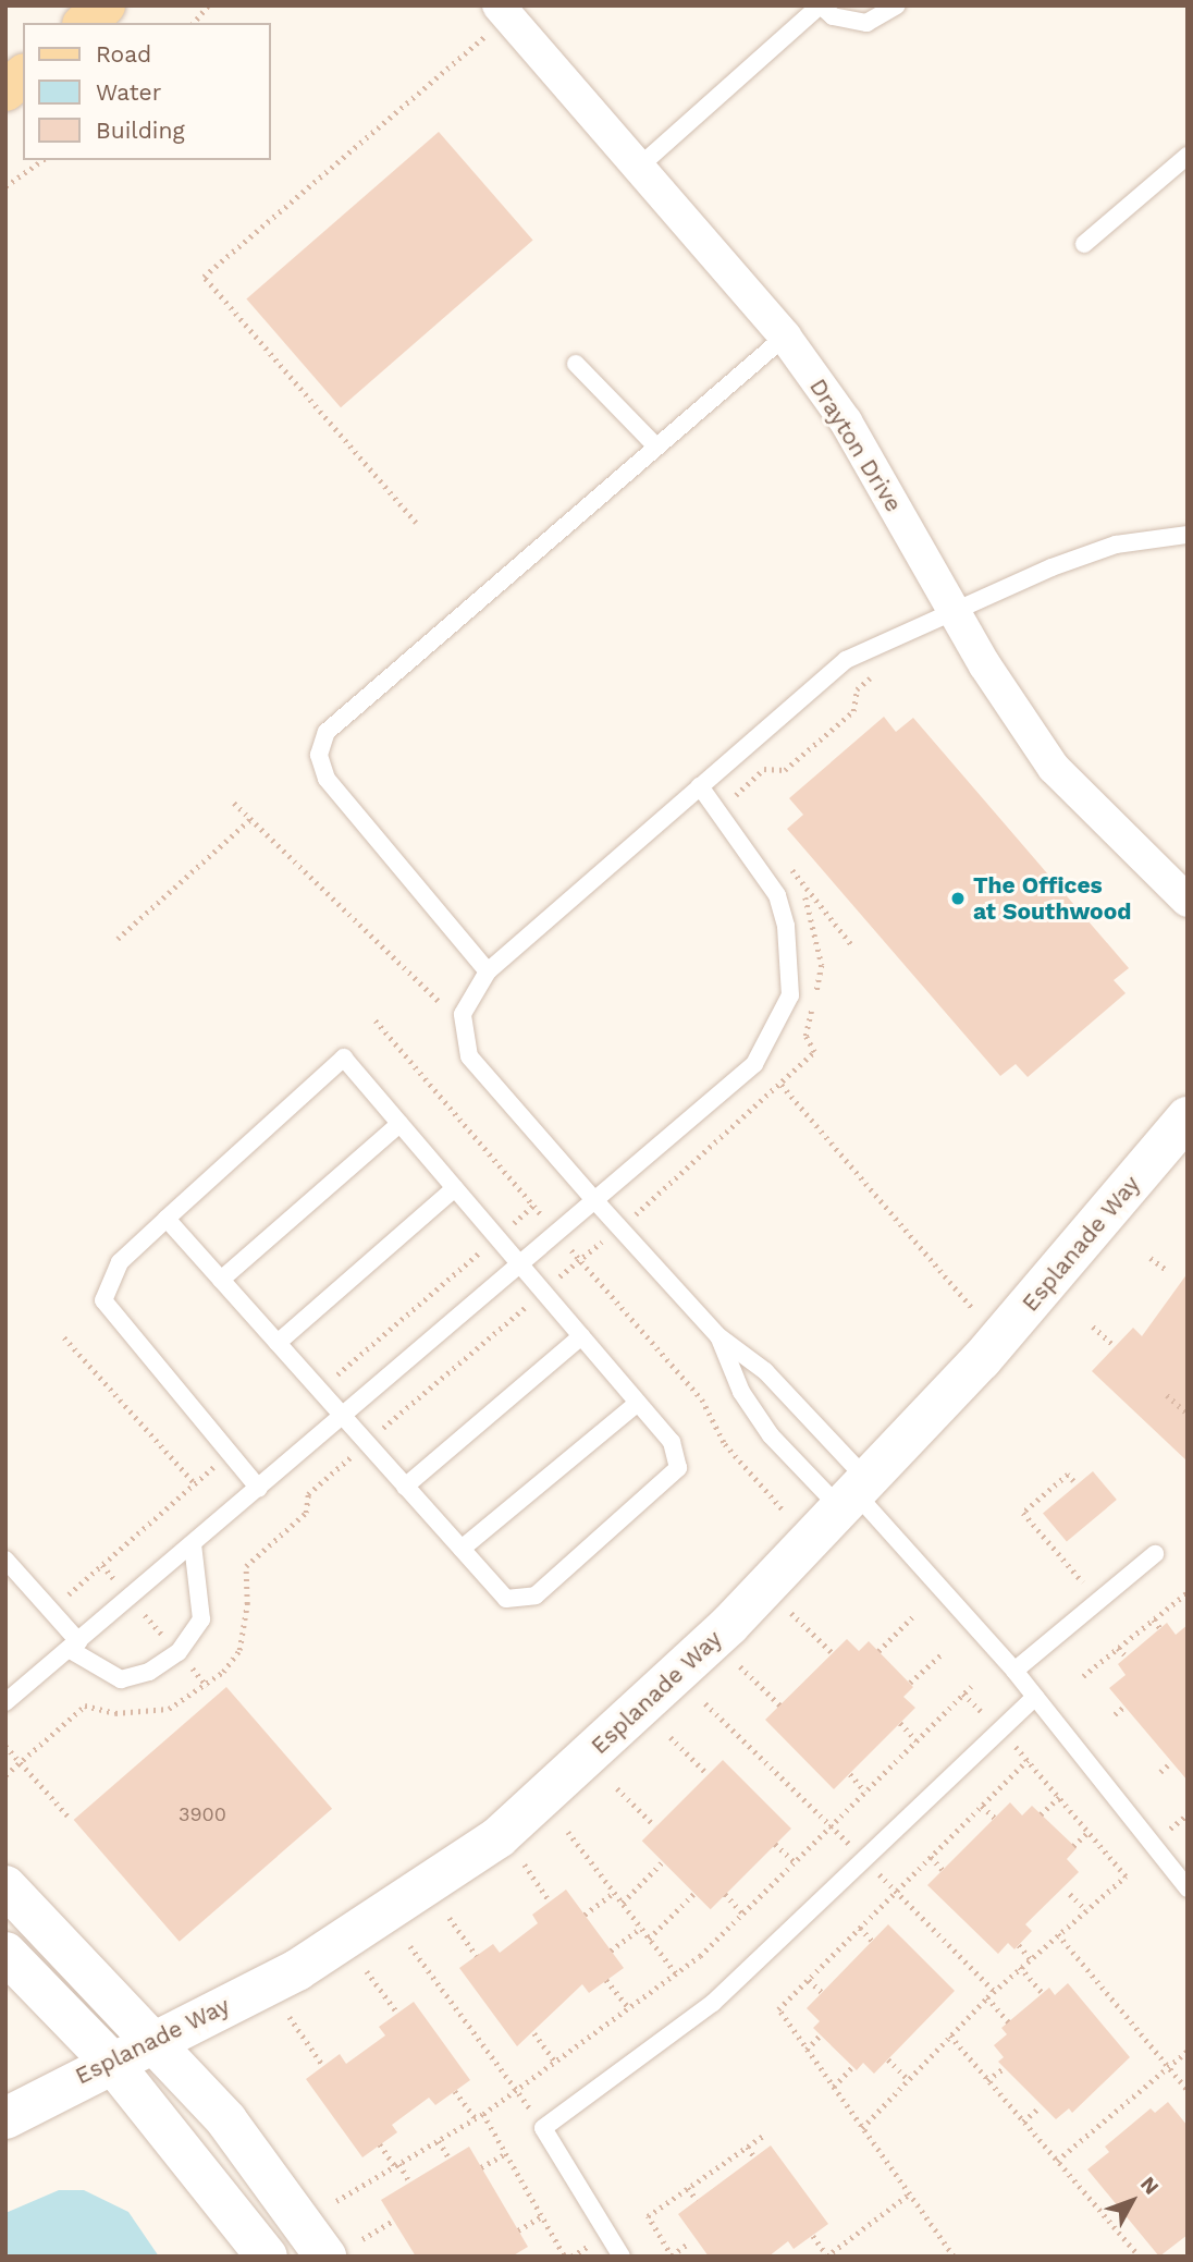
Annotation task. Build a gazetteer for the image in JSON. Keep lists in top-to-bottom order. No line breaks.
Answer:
{"streets":{"street":["Drayton Drive","Esplanade Way"]},"places":["The Offices at Southwood"],"house_numbers":["3900"],"legend":["Road","Water","Building"],"north":"top right"}
